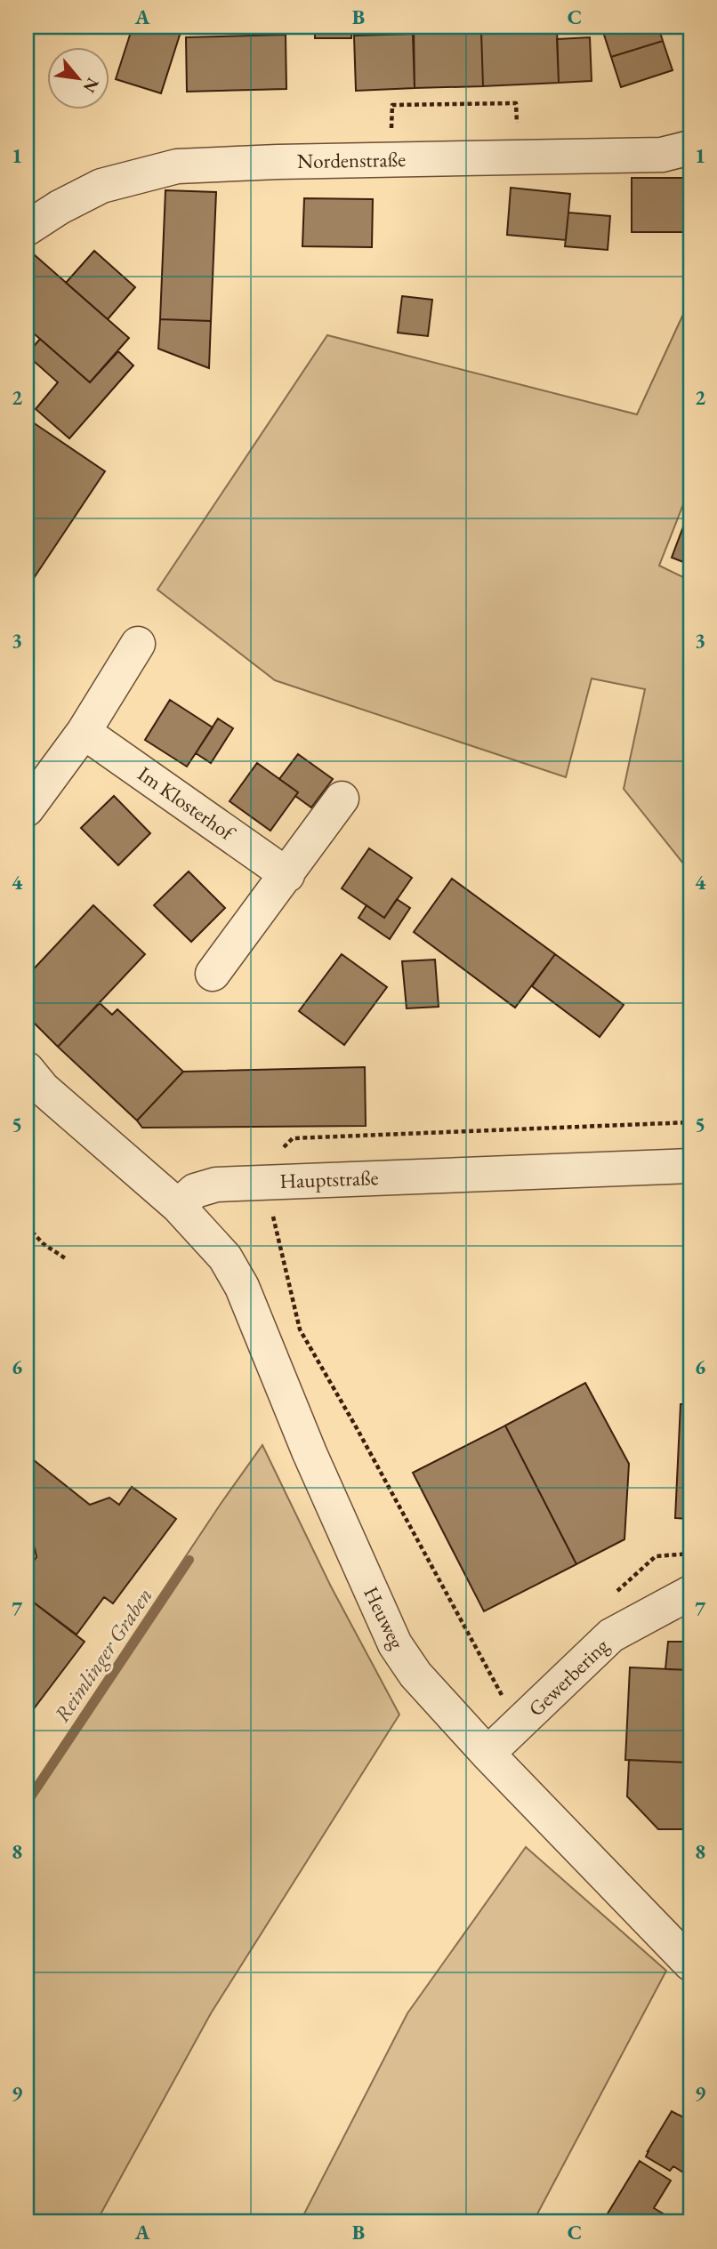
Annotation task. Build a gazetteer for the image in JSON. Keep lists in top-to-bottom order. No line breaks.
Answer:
{"streets":{"street":["Nordenstraße","Im Klosterhof","Hauptstraße","Heuweg","Gewerbering"]},"crossings":[["Hauptstraße","Heuweg"],["Heuweg","Gewerbering"]],"water":["Reimlinger Graben"],"north":"bottom right","grid":{"columns":["A","B","C"],"rows":["1","2","3","4","5","6","7","8","9"]}}
